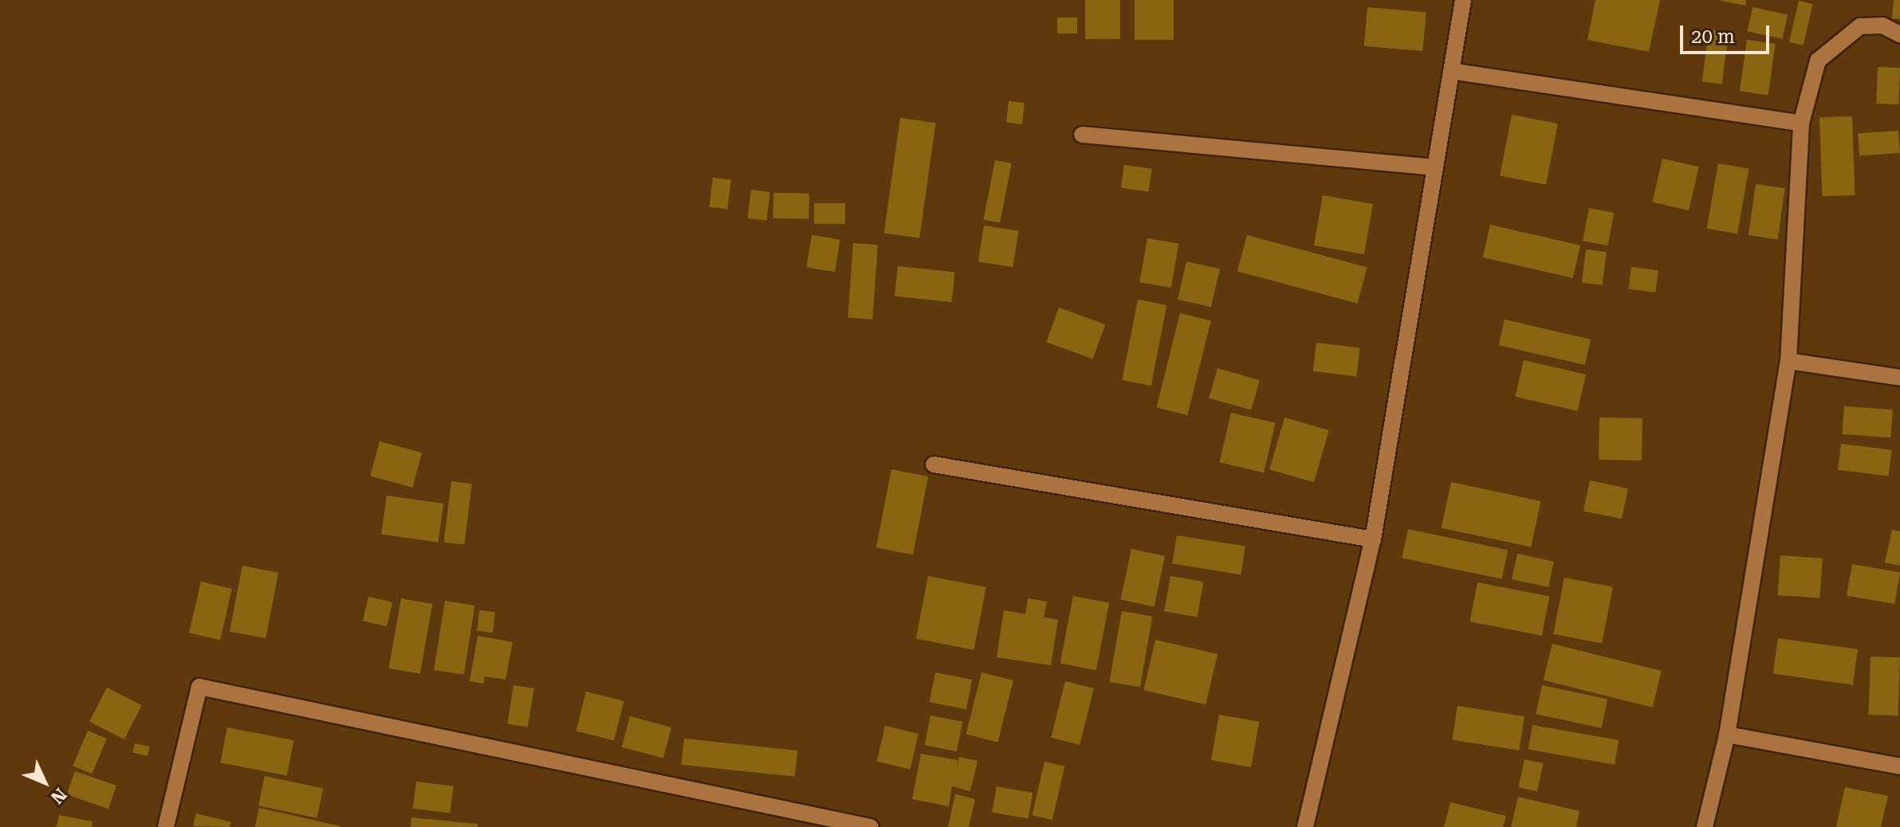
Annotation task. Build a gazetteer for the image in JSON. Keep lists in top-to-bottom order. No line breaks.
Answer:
{"scale_bar":"20 m","north":"bottom right"}
